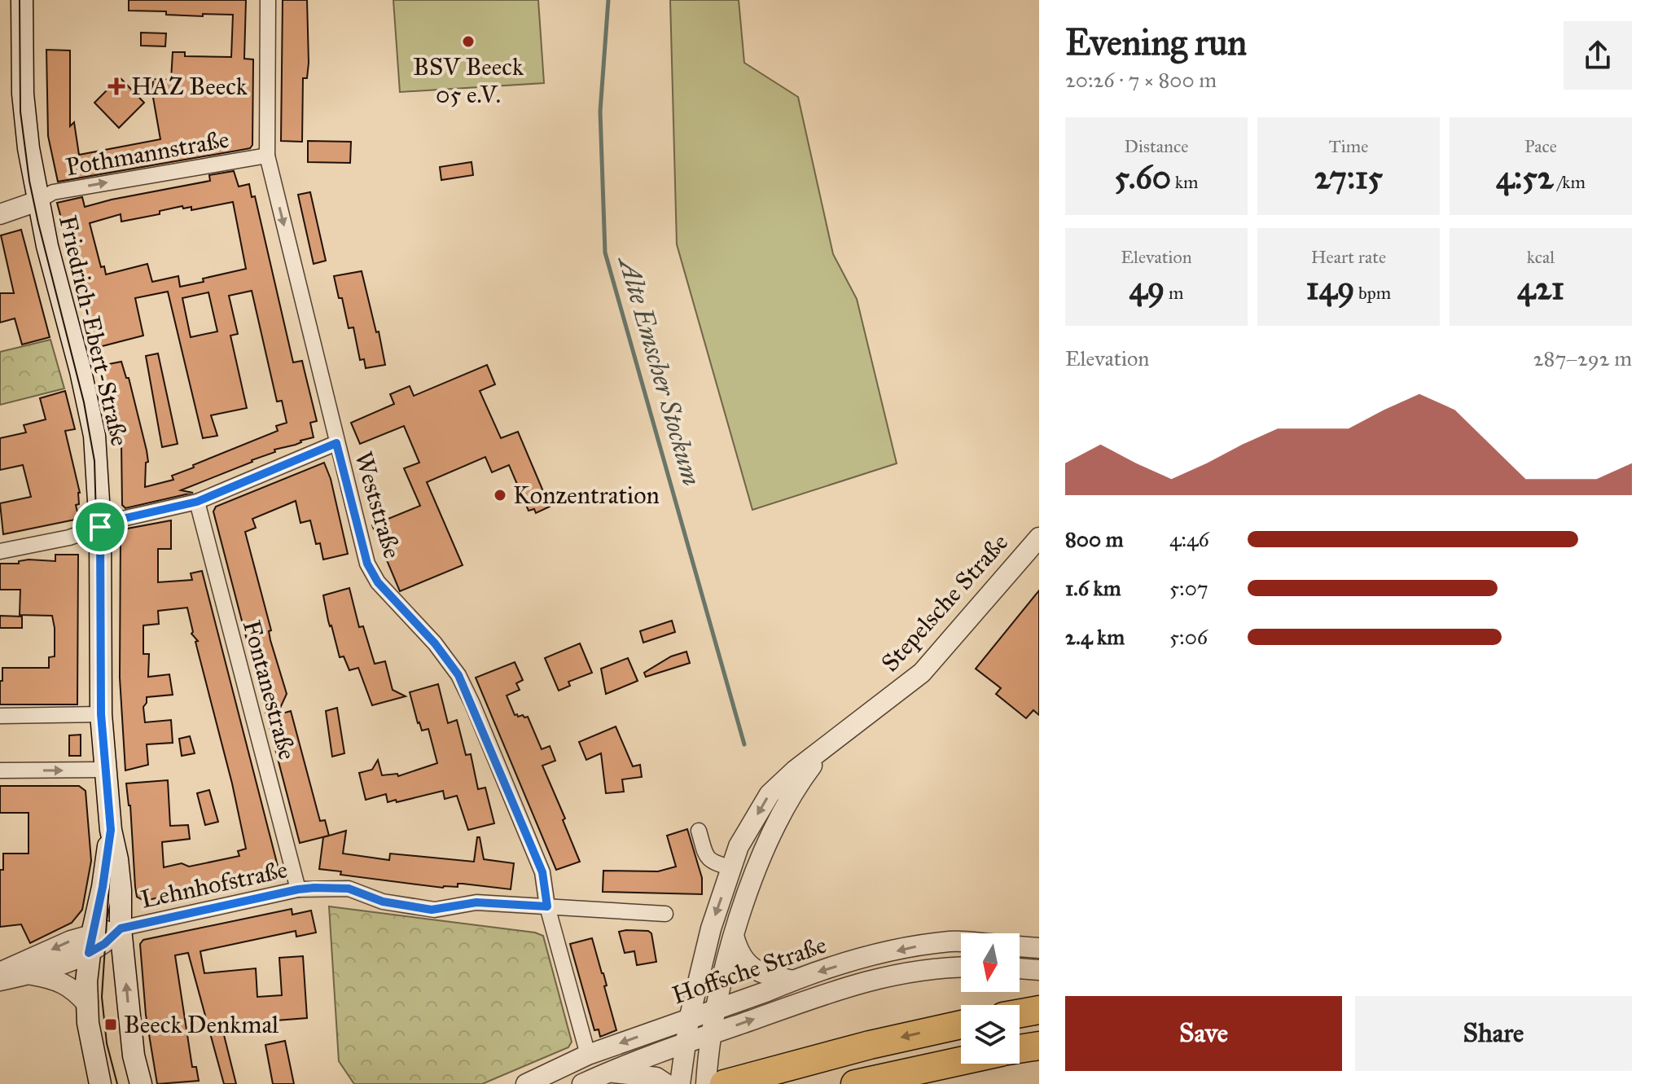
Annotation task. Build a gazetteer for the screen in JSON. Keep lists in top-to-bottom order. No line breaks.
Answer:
{"streets":{"main road":["Friedrich-Ebert-Straße"],"street":["Pothmannstraße","Weststraße","Stepelsche Straße","Fontanestraße","Lehnhofstraße","Hoffsche Straße"]},"crossings":[["Pothmannstraße","Friedrich-Ebert-Straße"],["Pothmannstraße","Weststraße"],["Friedrich-Ebert-Straße","Lehnhofstraße"],["Weststraße","Lehnhofstraße"],["Weststraße","Hoffsche Straße"],["Stepelsche Straße","Hoffsche Straße"],["Fontanestraße","Lehnhofstraße"]],"one_way":["Pothmannstraße"],"water":["Alte Emscher Stockum"],"places":{"other":["BSV Beeck 05 e.V.","Konzentration"],"health":["HAZ Beeck"],"transit":["Beeck Denkmal"]},"north":"bottom","page":{"heading":["Evening run","20:26 · 7 × 800 m"],"stats":[["Distance","5.60 km"],["Time","27:15"],["Pace","4:52 /km"],["Elevation","49 m"],["Heart rate","149 bpm"],["kcal","421"]],"chart":["Elevation","287–292 m"],"list":[{"name":"800 m","note":"4:46"},{"name":"1.6 km","note":"5:07"},{"name":"2.4 km","note":"5:06"}],"buttons":["Save","Share"]}}
